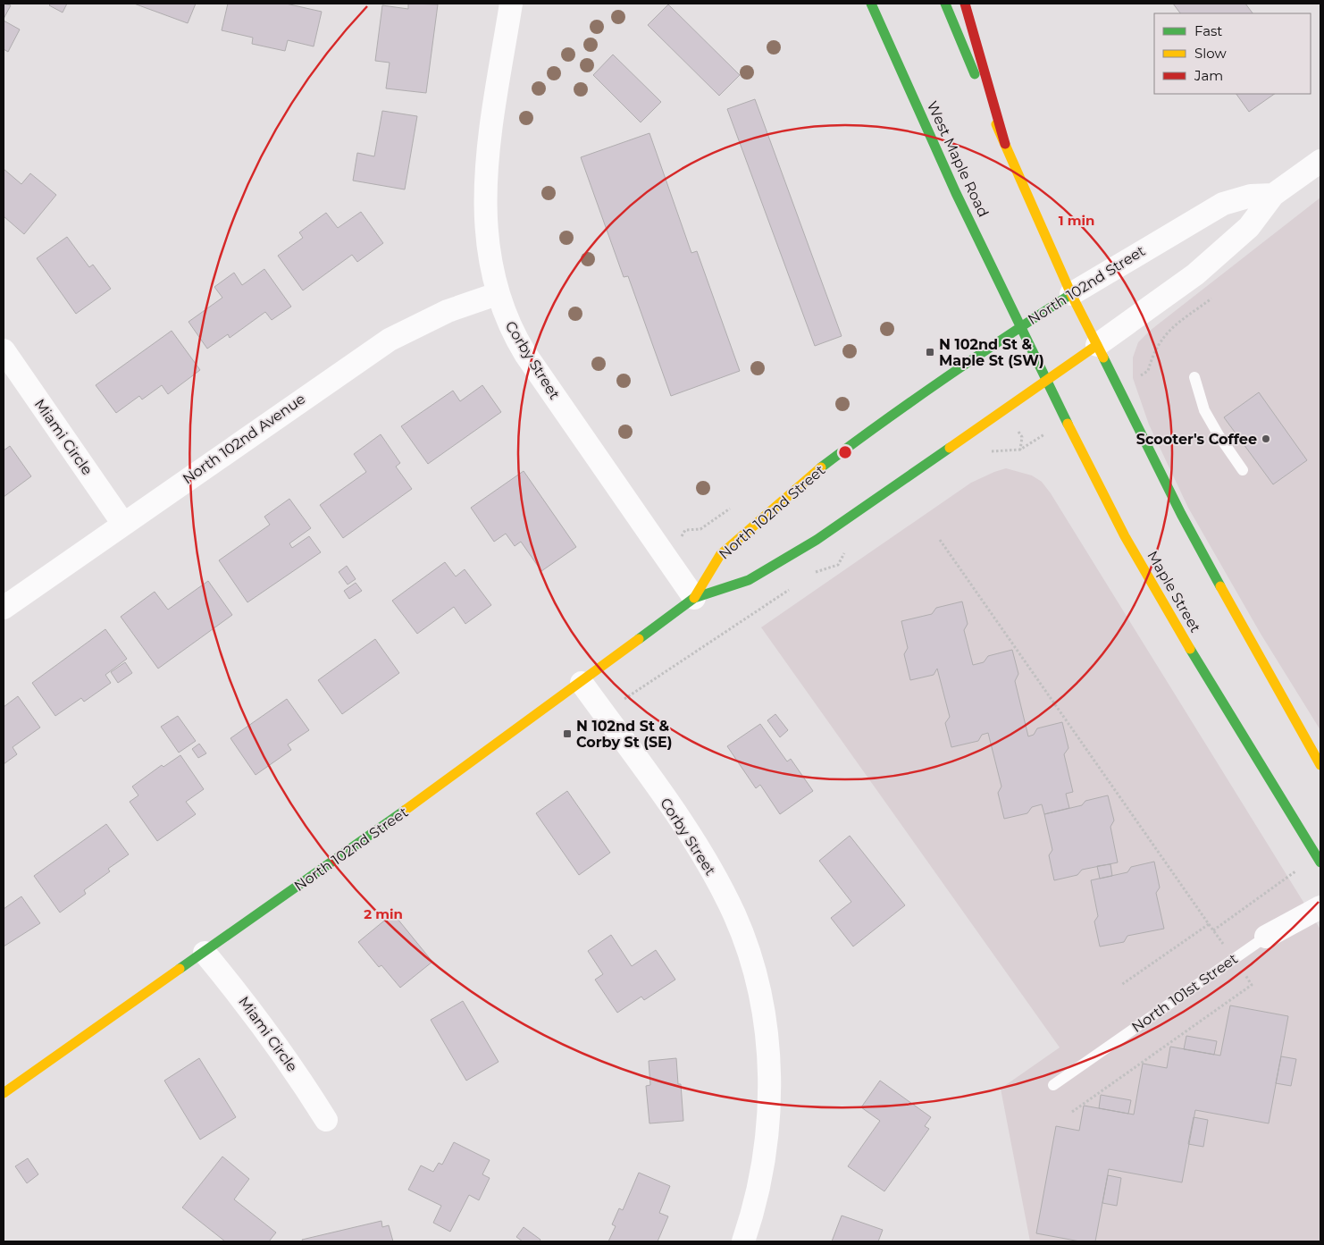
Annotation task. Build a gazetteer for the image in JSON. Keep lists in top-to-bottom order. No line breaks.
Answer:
{"streets":{"main road":["West Maple Road","North 102nd Street","Maple Street"],"street":["Corby Street","Miami Circle","North 102nd Avenue","North 101st Street"]},"crossings":[["West Maple Road","North 102nd Street"],["West Maple Road","Maple Street"],["North 102nd Street","Corby Street"],["North 102nd Street","Miami Circle"],["North 102nd Street","Maple Street"],["Corby Street","North 102nd Avenue"],["Miami Circle","North 102nd Avenue"]],"places":{"transit":["N 102nd St & Maple St (SW)","N 102nd St & Corby St (SE)"],"other":["Scooter's Coffee"]},"legend":["Fast","Slow","Jam"],"rings":["1 min","2 min"]}
